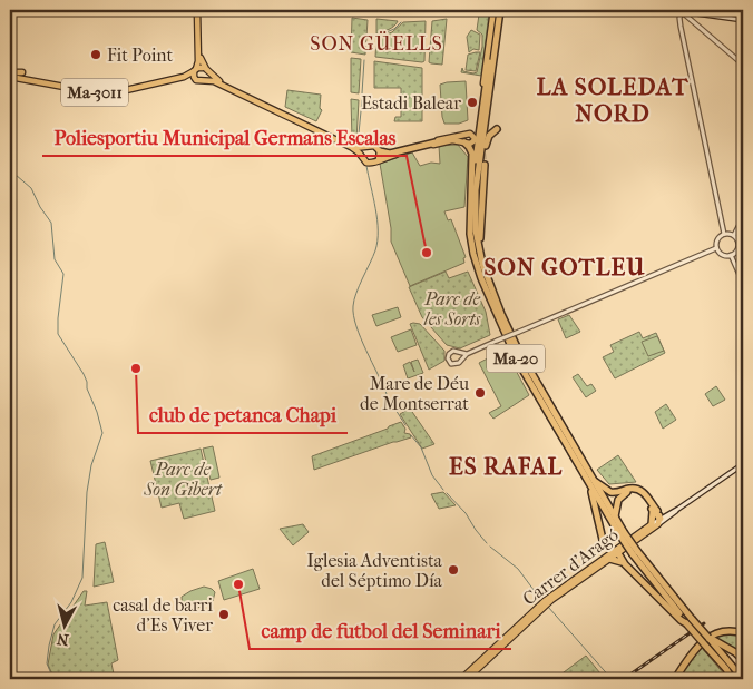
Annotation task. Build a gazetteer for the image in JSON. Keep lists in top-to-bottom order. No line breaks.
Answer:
{"streets":{"highway":["Ma-20"],"main road":["Ma-3011","Carrer d'Aragó"]},"districts":["SON GÜELLS","LA SOLEDAT NORD","SON GOTLEU","ES RAFAL"],"parks":["Parc de les Sorts","Parc de Son Gibert"],"places":["Fit Point","Estadi Balear","Poliesportiu Municipal Germans Escalas","club de petanca Chapi","Mare de Déu de Montserrat","Iglesia Adventista del Séptimo Día","camp de futbol del Seminari","casal de barri d'Es Viver"],"north":"bottom"}
